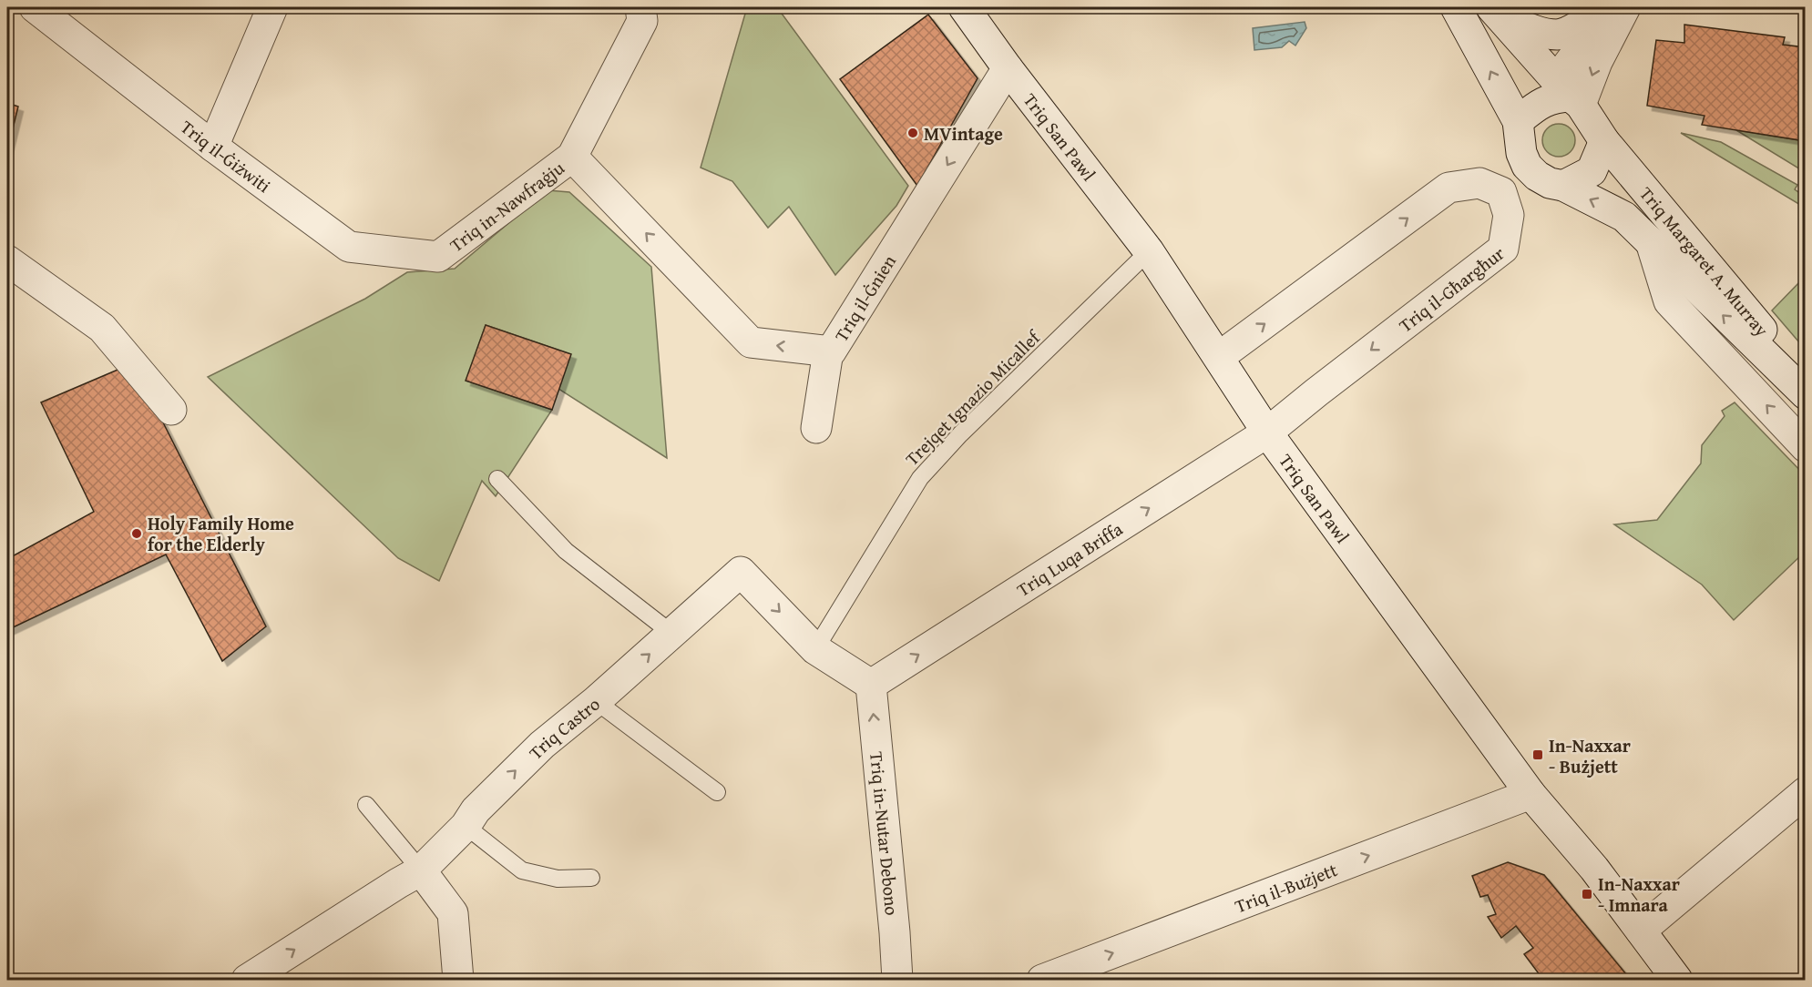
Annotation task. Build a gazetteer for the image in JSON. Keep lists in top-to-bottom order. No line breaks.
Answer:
{"streets":{"street":["Triq San Pawl","Triq il-Ġiżwiti","Triq in-Nawfraġju","Triq Margaret A. Murray","Triq il-Għargħur","Triq il-Ġnien","Triq Luqa Briffa","Triq Castro","Triq in-Nutar Debono","Triq il-Bużjett"],"lane":["Trejqet Ignazio Micallef"]},"crossings":[["Triq San Pawl","Triq il-Għargħur"],["Triq San Pawl","Triq il-Ġnien"],["Triq San Pawl","Trejqet Ignazio Micallef"],["Triq San Pawl","Triq Luqa Briffa"],["Triq San Pawl","Triq il-Bużjett"],["Triq il-Ġiżwiti","Triq in-Nawfraġju"],["Triq in-Nawfraġju","Triq il-Ġnien"],["Triq il-Għargħur","Triq Luqa Briffa"],["Trejqet Ignazio Micallef","Triq Castro"],["Triq Luqa Briffa","Triq Castro"],["Triq Luqa Briffa","Triq in-Nutar Debono"],["Triq Castro","Triq in-Nutar Debono"]],"one_way":["Triq Luqa Briffa","Triq Castro","Triq in-Nutar Debono","Triq il-Bużjett"],"places":{"other":["MVintage","Holy Family Home for the Elderly"],"transit":["In-Naxxar - Bużjett","In-Naxxar - Imnara"]}}
